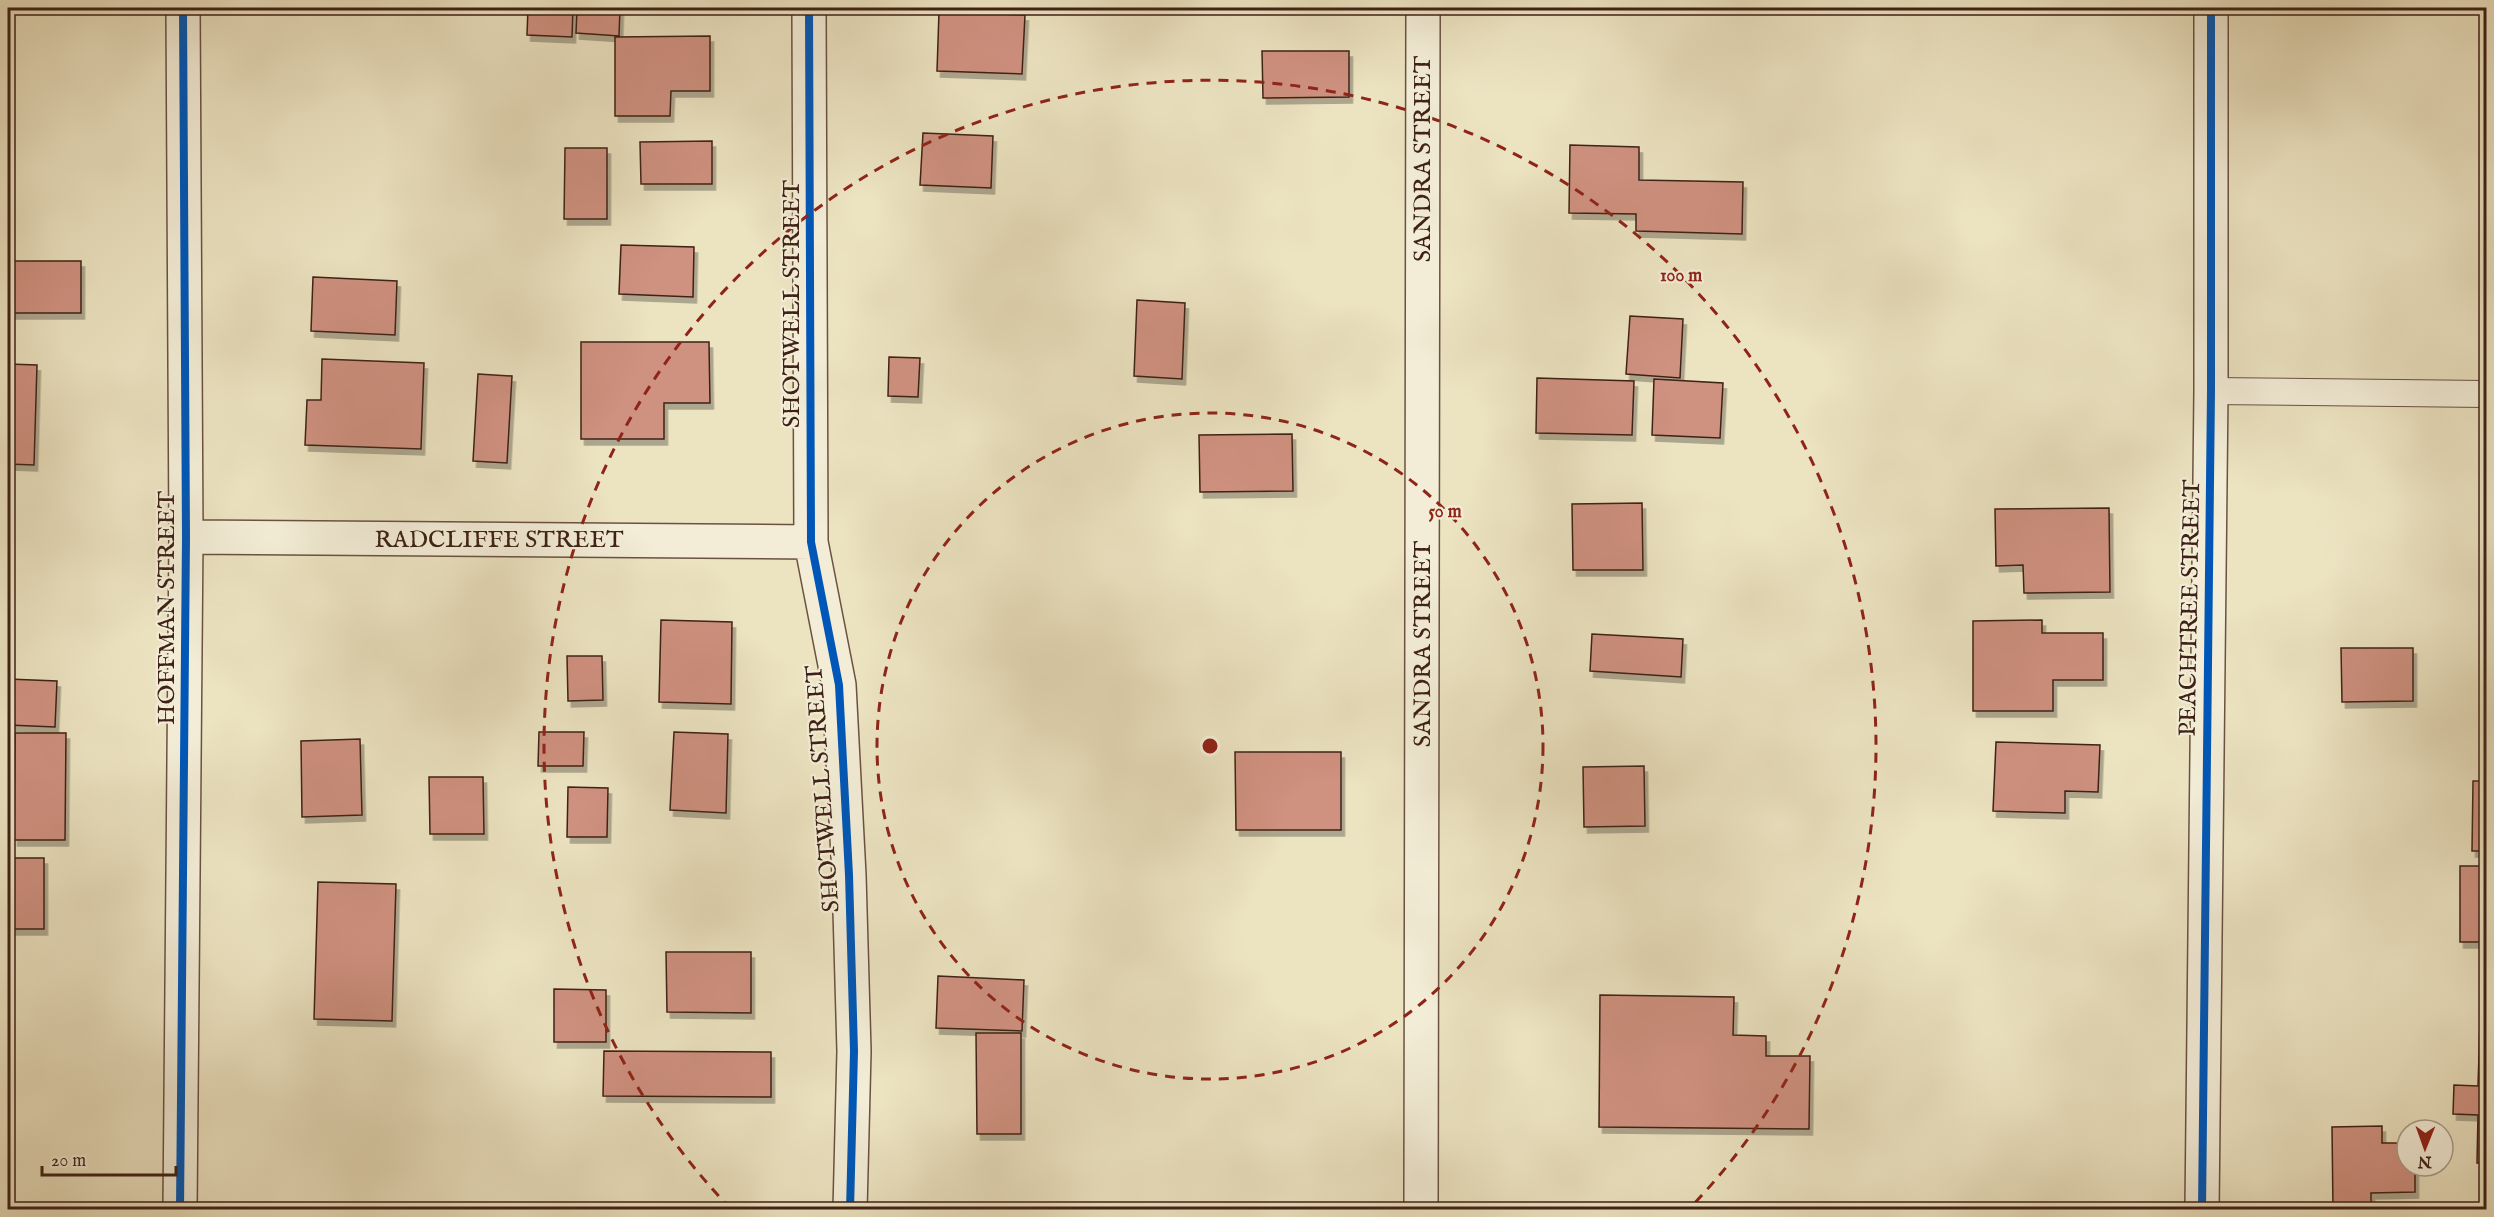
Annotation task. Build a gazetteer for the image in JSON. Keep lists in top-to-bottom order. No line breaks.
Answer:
{"streets":{"street":["SANDRA STREET","SHOTWELL STREET","RADCLIFFE STREET","HOFFMAN STREET","PEACHTREE STREET"]},"crossings":[["SHOTWELL STREET","RADCLIFFE STREET"],["RADCLIFFE STREET","HOFFMAN STREET"]],"scale_bar":"20 m","north":"bottom","rings":["100 m","50 m"]}
